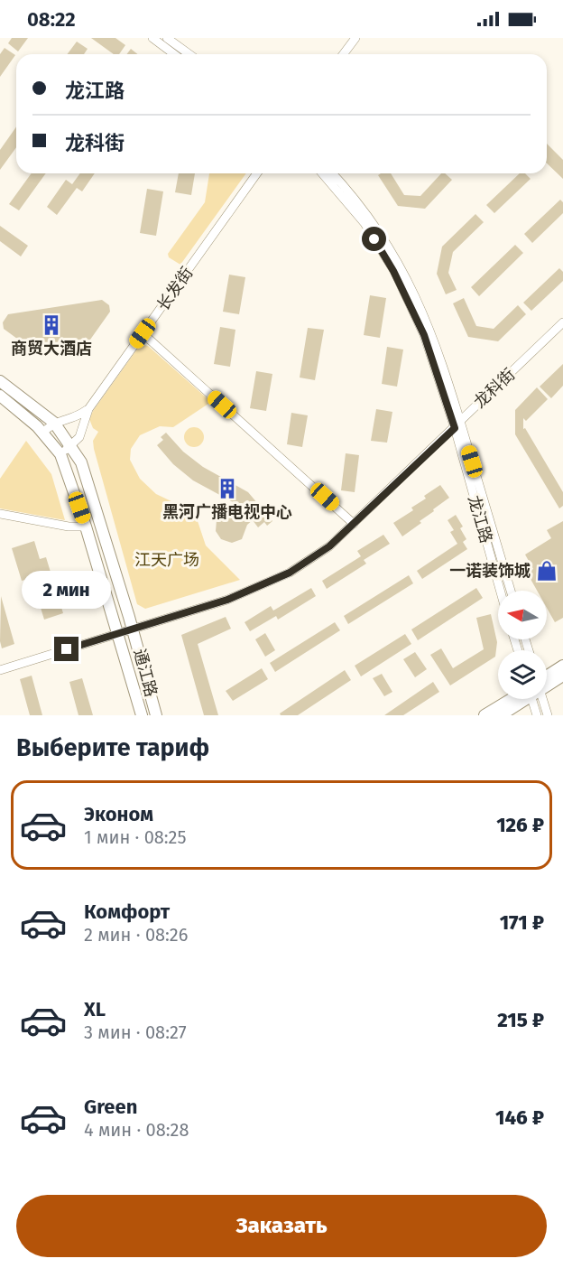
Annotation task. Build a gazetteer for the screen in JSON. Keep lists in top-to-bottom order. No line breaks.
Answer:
{"streets":{"main road":["通江路"],"street":["长发街","龙科街","龙江路"]},"crossings":[["长发街","通江路"],["龙科街","龙江路"],["龙科街","通江路"]],"parks":["江天广场"],"places":{"building":["商贸大酒店","黑河广播电视中心"],"shop":["一诺装饰城"]},"north":"left","page":{"status":"08:22","banner":["龙江路","龙科街"],"bubble":"2 мин","heading":"Выберите тариф","list":[{"name":"Эконом","note":"1 мин · 08:25","value":"126 ₽"},{"name":"Комфорт","note":"2 мин · 08:26","value":"171 ₽"},{"name":"XL","note":"3 мин · 08:27","value":"215 ₽"},{"name":"Green","note":"4 мин · 08:28","value":"146 ₽"}],"buttons":"Заказать"}}
